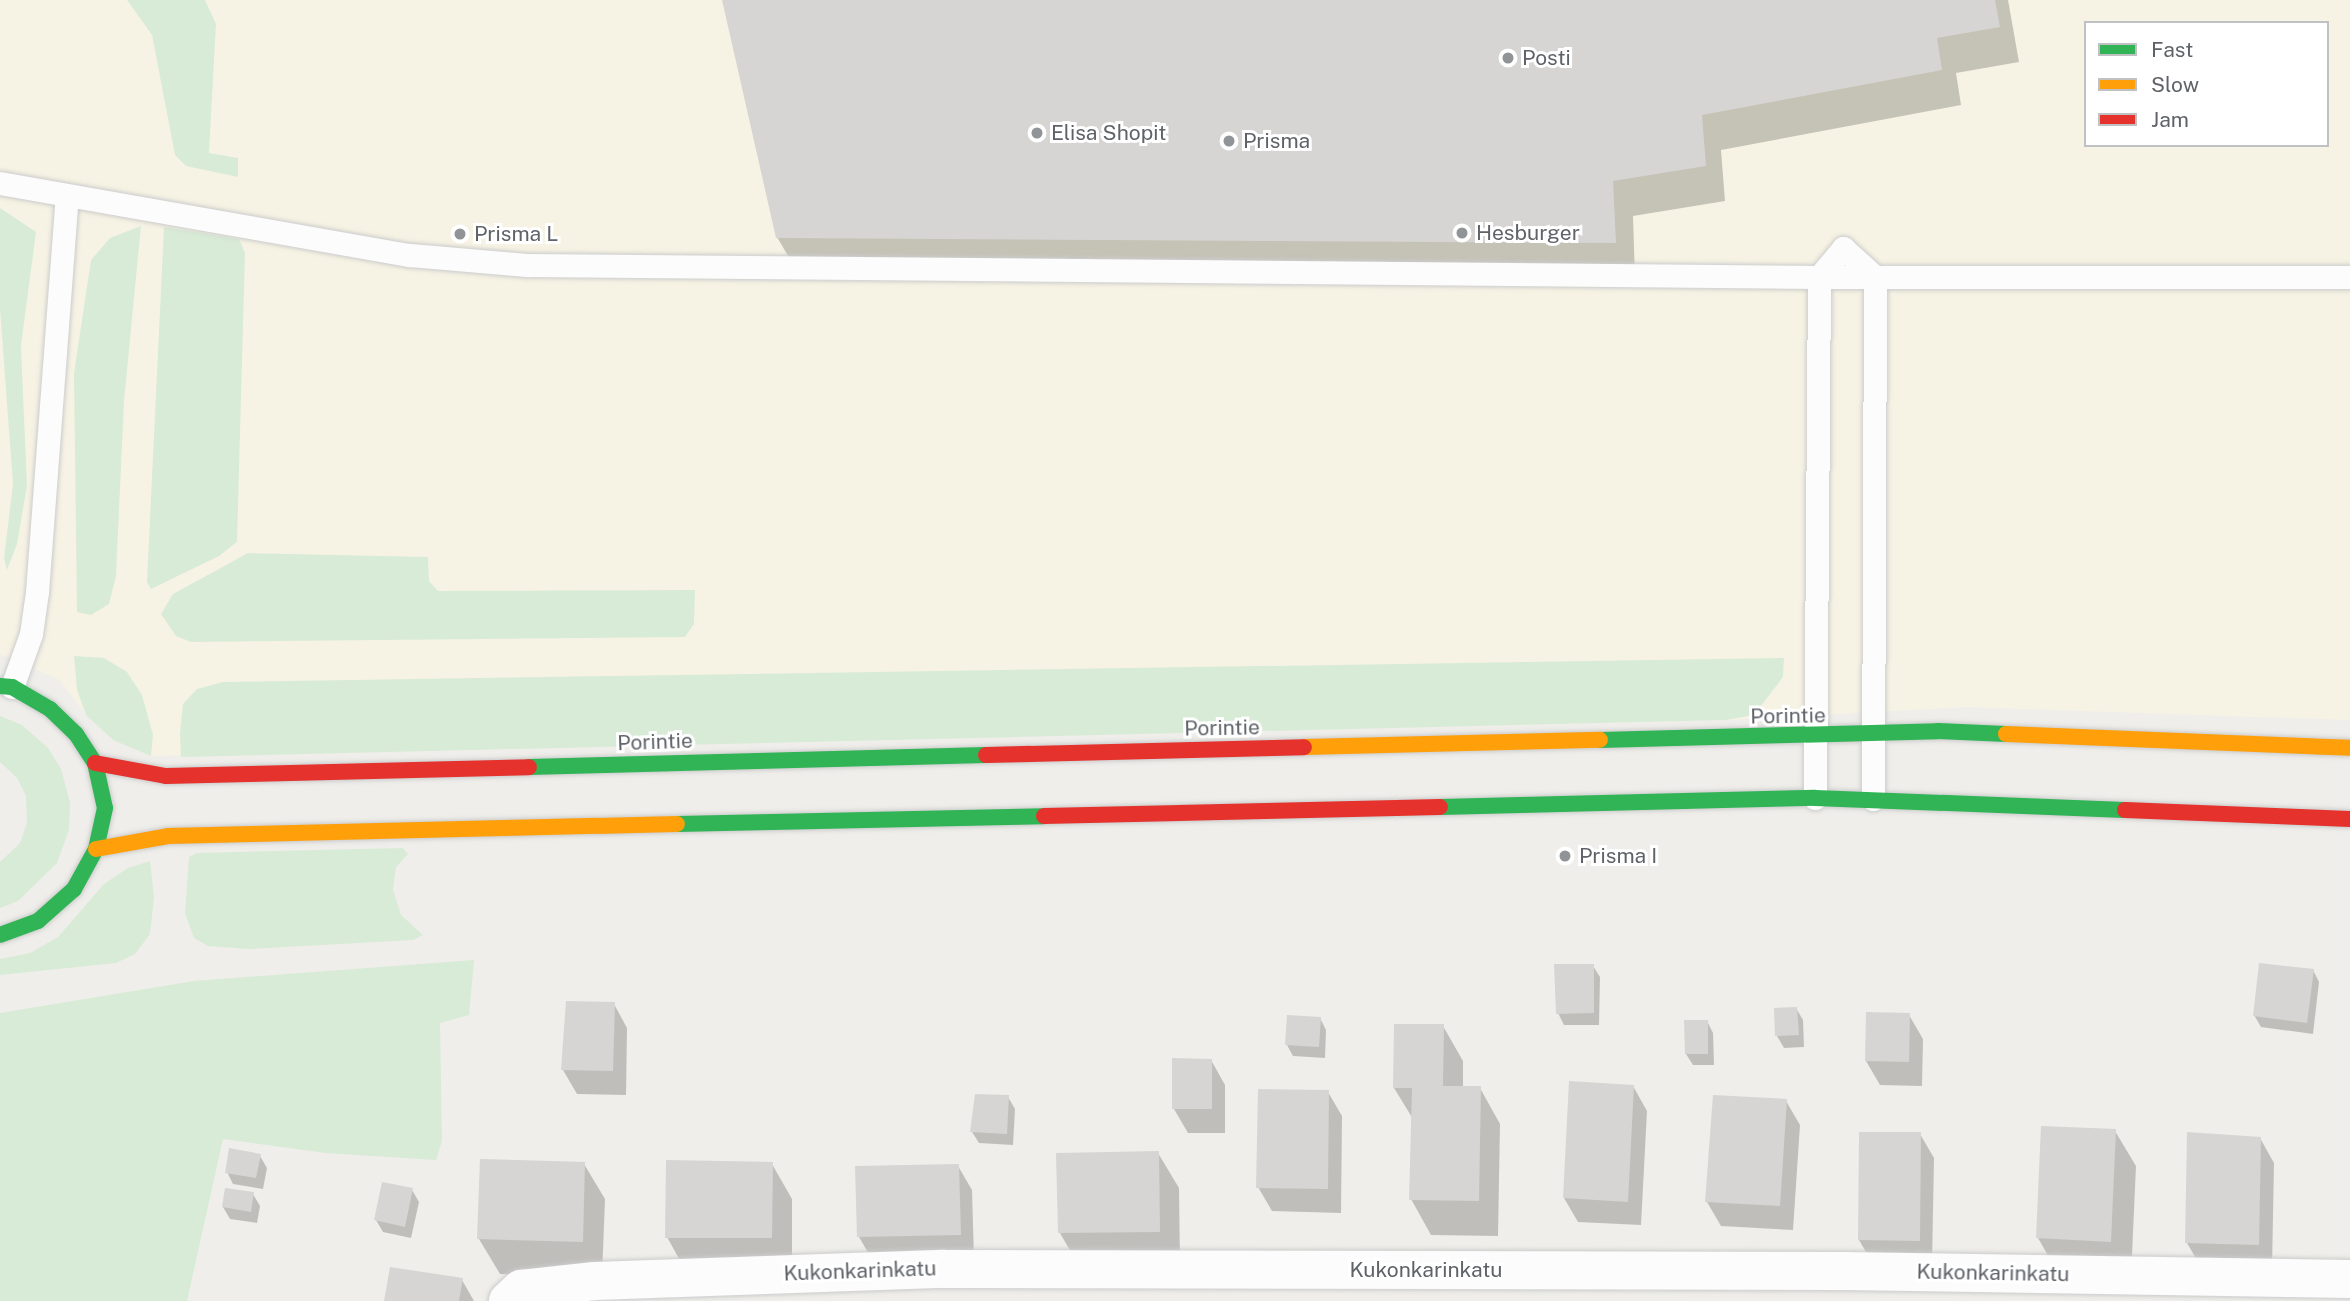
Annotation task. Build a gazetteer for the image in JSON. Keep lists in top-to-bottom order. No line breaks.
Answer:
{"streets":{"main road":["Porintie"],"street":["Kukonkarinkatu"]},"places":["Posti","Elisa Shopit","Prisma","Hesburger","Prisma L","Prisma I"],"legend":["Fast","Slow","Jam"]}
